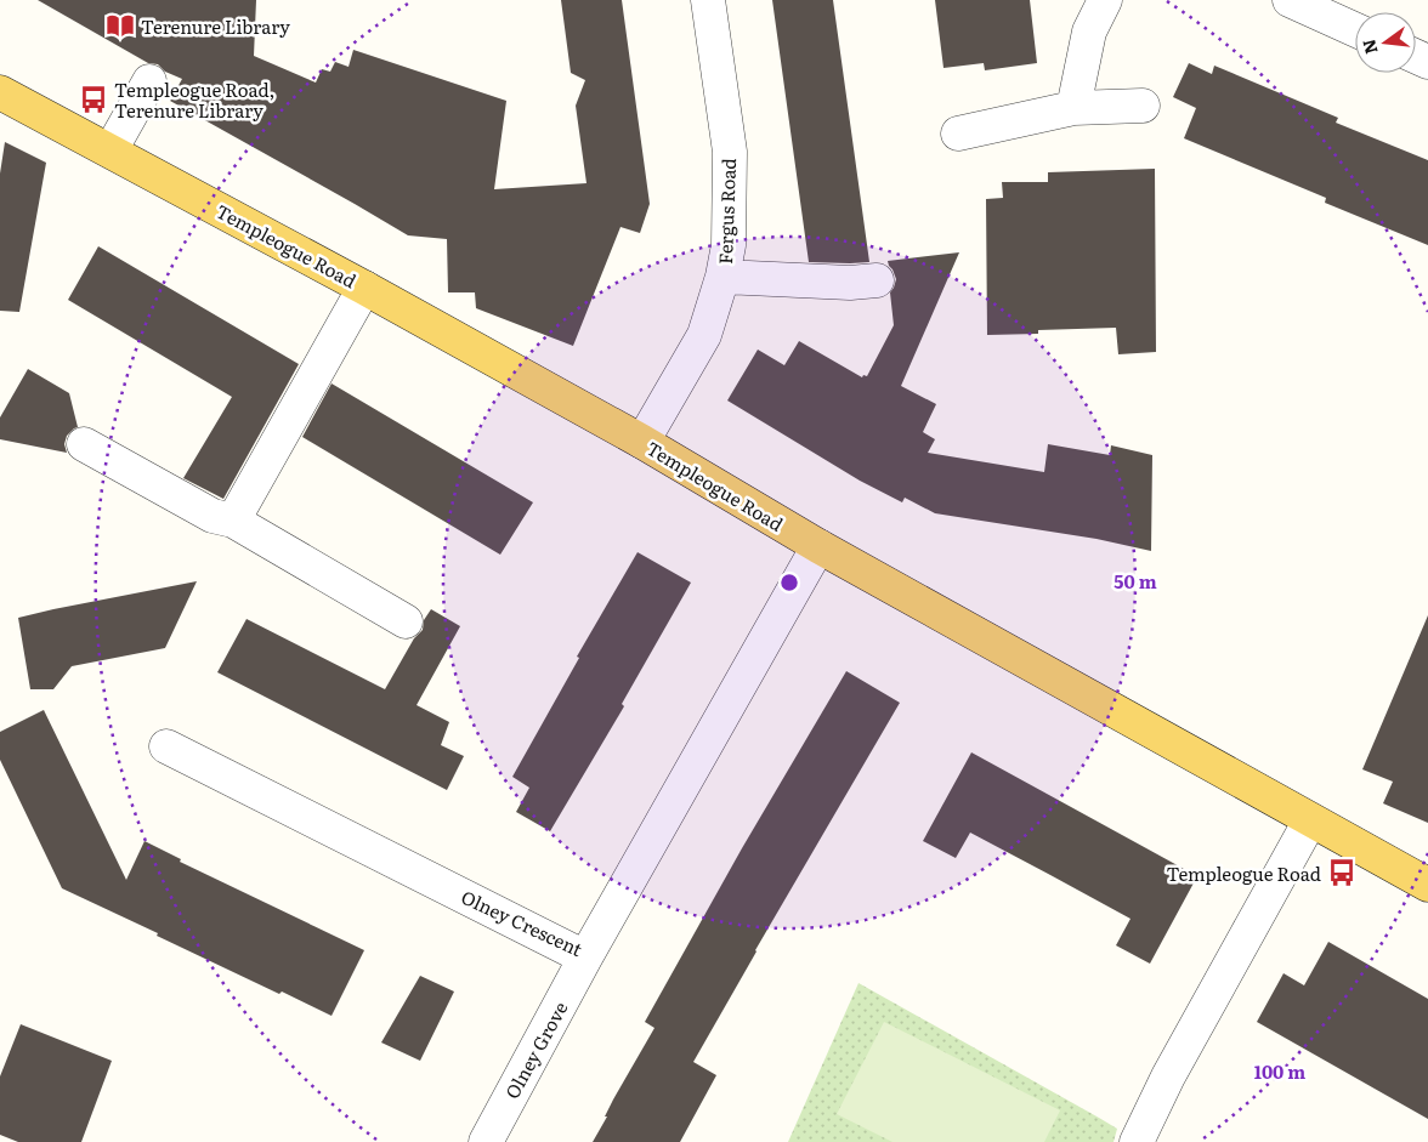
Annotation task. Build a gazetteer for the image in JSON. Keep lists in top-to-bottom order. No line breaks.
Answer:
{"streets":{"main road":["Templeogue Road"],"street":["Fergus Road","Olney Crescent","Olney Grove"]},"crossings":[["Fergus Road","Templeogue Road"],["Templeogue Road","Olney Crescent"],["Olney Crescent","Olney Grove"]],"places":{"library":["Terenure Library"],"bus stop":["Templeogue Road, Terenure Library","Templeogue Road"]},"north":"left","rings":["50 m","100 m"]}
